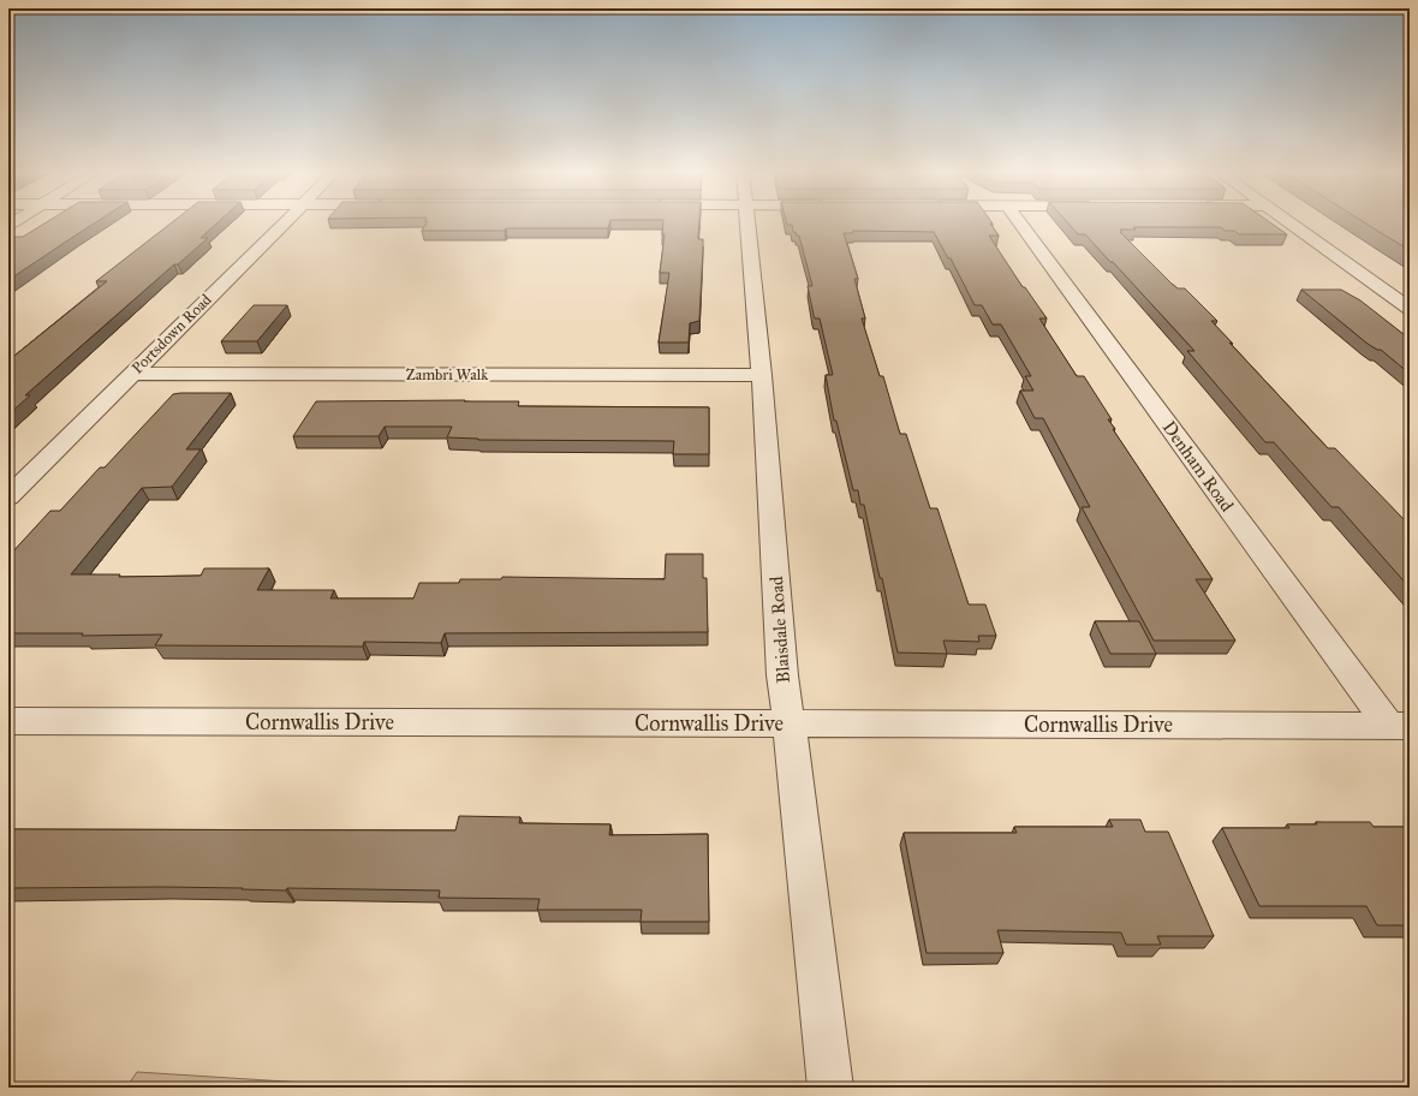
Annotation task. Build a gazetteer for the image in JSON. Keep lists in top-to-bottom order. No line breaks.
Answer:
{"streets":{"street":["Portsdown Road","Zambri Walk","Denham Road","Blaisdale Road","Cornwallis Drive"]},"crossings":[["Portsdown Road","Zambri Walk"],["Zambri Walk","Blaisdale Road"],["Denham Road","Cornwallis Drive"],["Blaisdale Road","Cornwallis Drive"]]}
